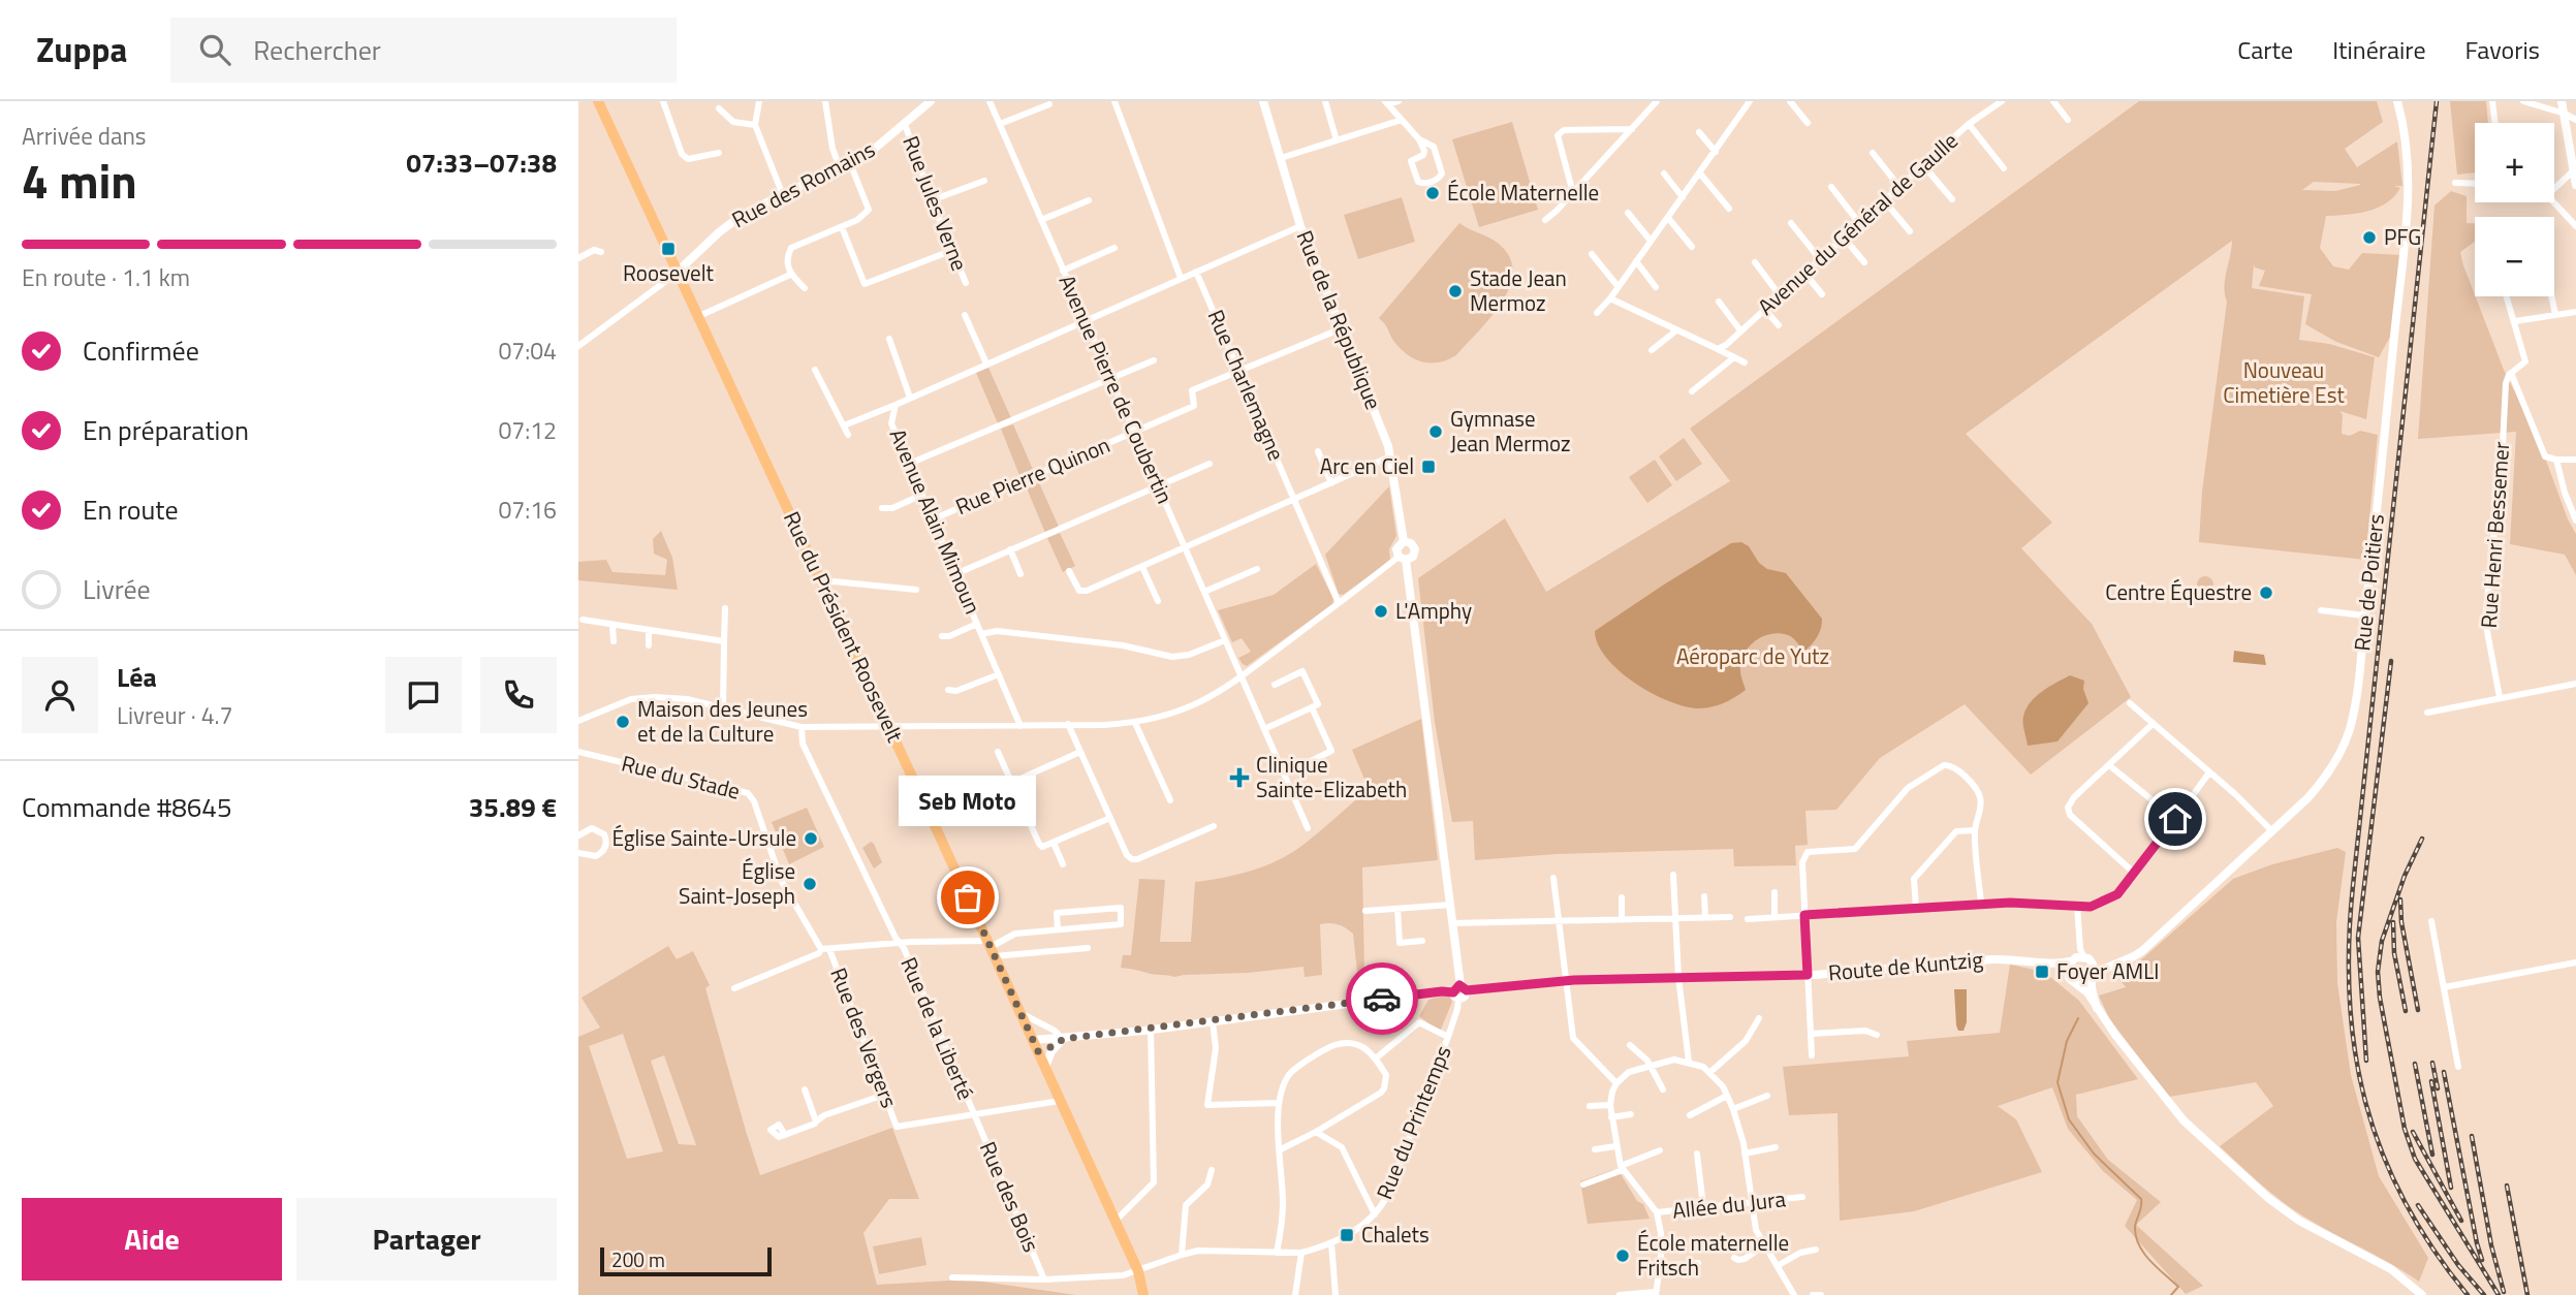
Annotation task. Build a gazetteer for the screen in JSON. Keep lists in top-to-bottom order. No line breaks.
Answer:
{"streets":{"main road":["Rue du Président Roosevelt"],"street":["Rue des Romains","Rue Jules Verne","Avenue du Général de Gaulle","Rue de la République","Rue Charlemagne","Avenue Pierre de Coubertin","Rue Pierre Quinon","Avenue Alain Mimoun","Rue Henri Bessemer","Rue de Poitiers","Rue du Stade","Route de Kuntzig","Rue de la Liberté","Rue des Vergers","Rue du Printemps","Rue des Bois","Allée du Jura"]},"crossings":[["Rue des Romains","Rue Jules Verne"],["Rue des Romains","Rue du Président Roosevelt"],["Rue de la République","Avenue Alain Mimoun"],["Rue Charlemagne","Rue Pierre Quinon"],["Rue Charlemagne","Avenue Alain Mimoun"],["Avenue Pierre de Coubertin","Rue Pierre Quinon"],["Avenue Pierre de Coubertin","Avenue Alain Mimoun"],["Rue Pierre Quinon","Avenue Alain Mimoun"],["Rue de Poitiers","Route de Kuntzig"],["Rue du Président Roosevelt","Rue du Printemps"],["Rue de la Liberté","Rue des Vergers"],["Rue de la Liberté","Rue des Bois"],["Rue des Vergers","Rue des Bois"],["Rue du Printemps","Rue des Bois"]],"parks":["Nouveau Cimetière Est","Aéroparc de Yutz"],"places":{"other":["École Maternelle","PFG","Stade Jean Mermoz","Gymnase Jean Mermoz","Centre Équestre","L'Amphy","Maison des Jeunes et de la Culture","Église Sainte-Ursule","Église Saint-Joseph","Seb Moto","École maternelle Fritsch"],"transit":["Roosevelt","Arc en Ciel","Foyer AMLI","Chalets"],"health":["Clinique Sainte-Elizabeth"]},"scale_bar":"200 m","page":{"header":"Zuppa","search":"Rechercher","nav":["Carte","Itinéraire","Favoris"],"heading":["4 min","Arrivée dans","07:33–07:38"],"panel":["Léa","Livreur · 4.7","Commande #8645","35.89 €"],"map_buttons":["+","−"],"bar":"En route · 1.1 km","list":[["Confirmée","07:04"],["En préparation","07:12"],["En route","07:16"],"Livrée"],"bubble":"Seb Moto","buttons":["Aide","Partager"],"scale":"200 m"}}
